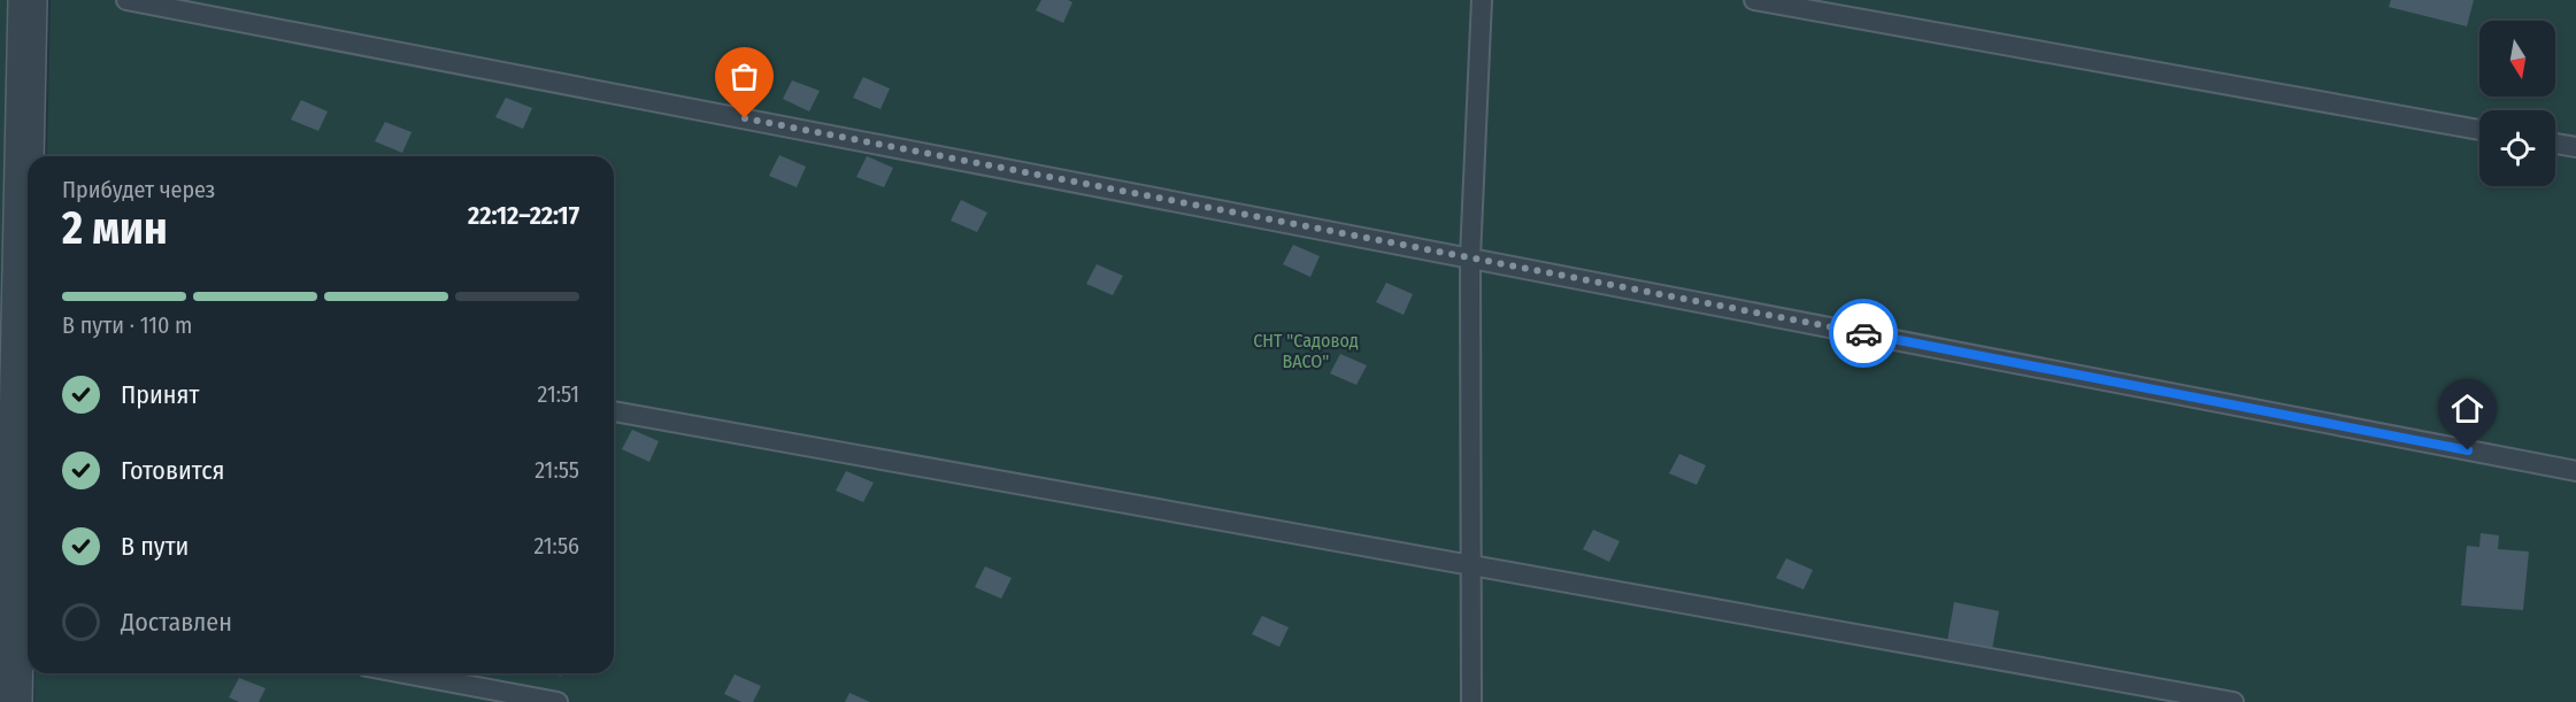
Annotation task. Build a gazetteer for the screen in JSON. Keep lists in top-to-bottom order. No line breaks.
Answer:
{"parks":["СНТ \"Садовод ВАСО\""],"north":"bottom","page":{"heading":["2 мин","Прибудет через","22:12–22:17"],"bar":"В пути · 110 m","list":[["Принят","21:51"],["Готовится","21:55"],["В пути","21:56"],"Доставлен"]}}
